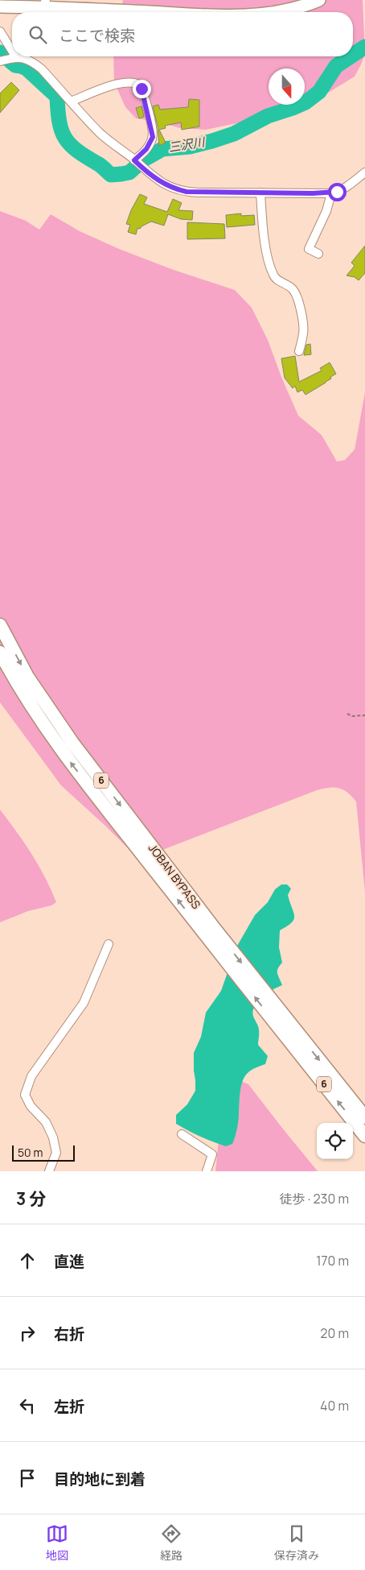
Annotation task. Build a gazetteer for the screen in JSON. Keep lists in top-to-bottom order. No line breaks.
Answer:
{"streets":{"highway":["6","JOBAN BYPASS"]},"water":["三沢川"],"scale_bar":"50 m","north":"bottom","page":{"search":"ここで検索","scale":"50 m","heading":["3 分","徒歩 · 230 m"],"list":[["直進","170 m"],["右折","20 m"],["左折","40 m"],"目的地に到着"],"nav":["地図","経路","保存済み"]}}
